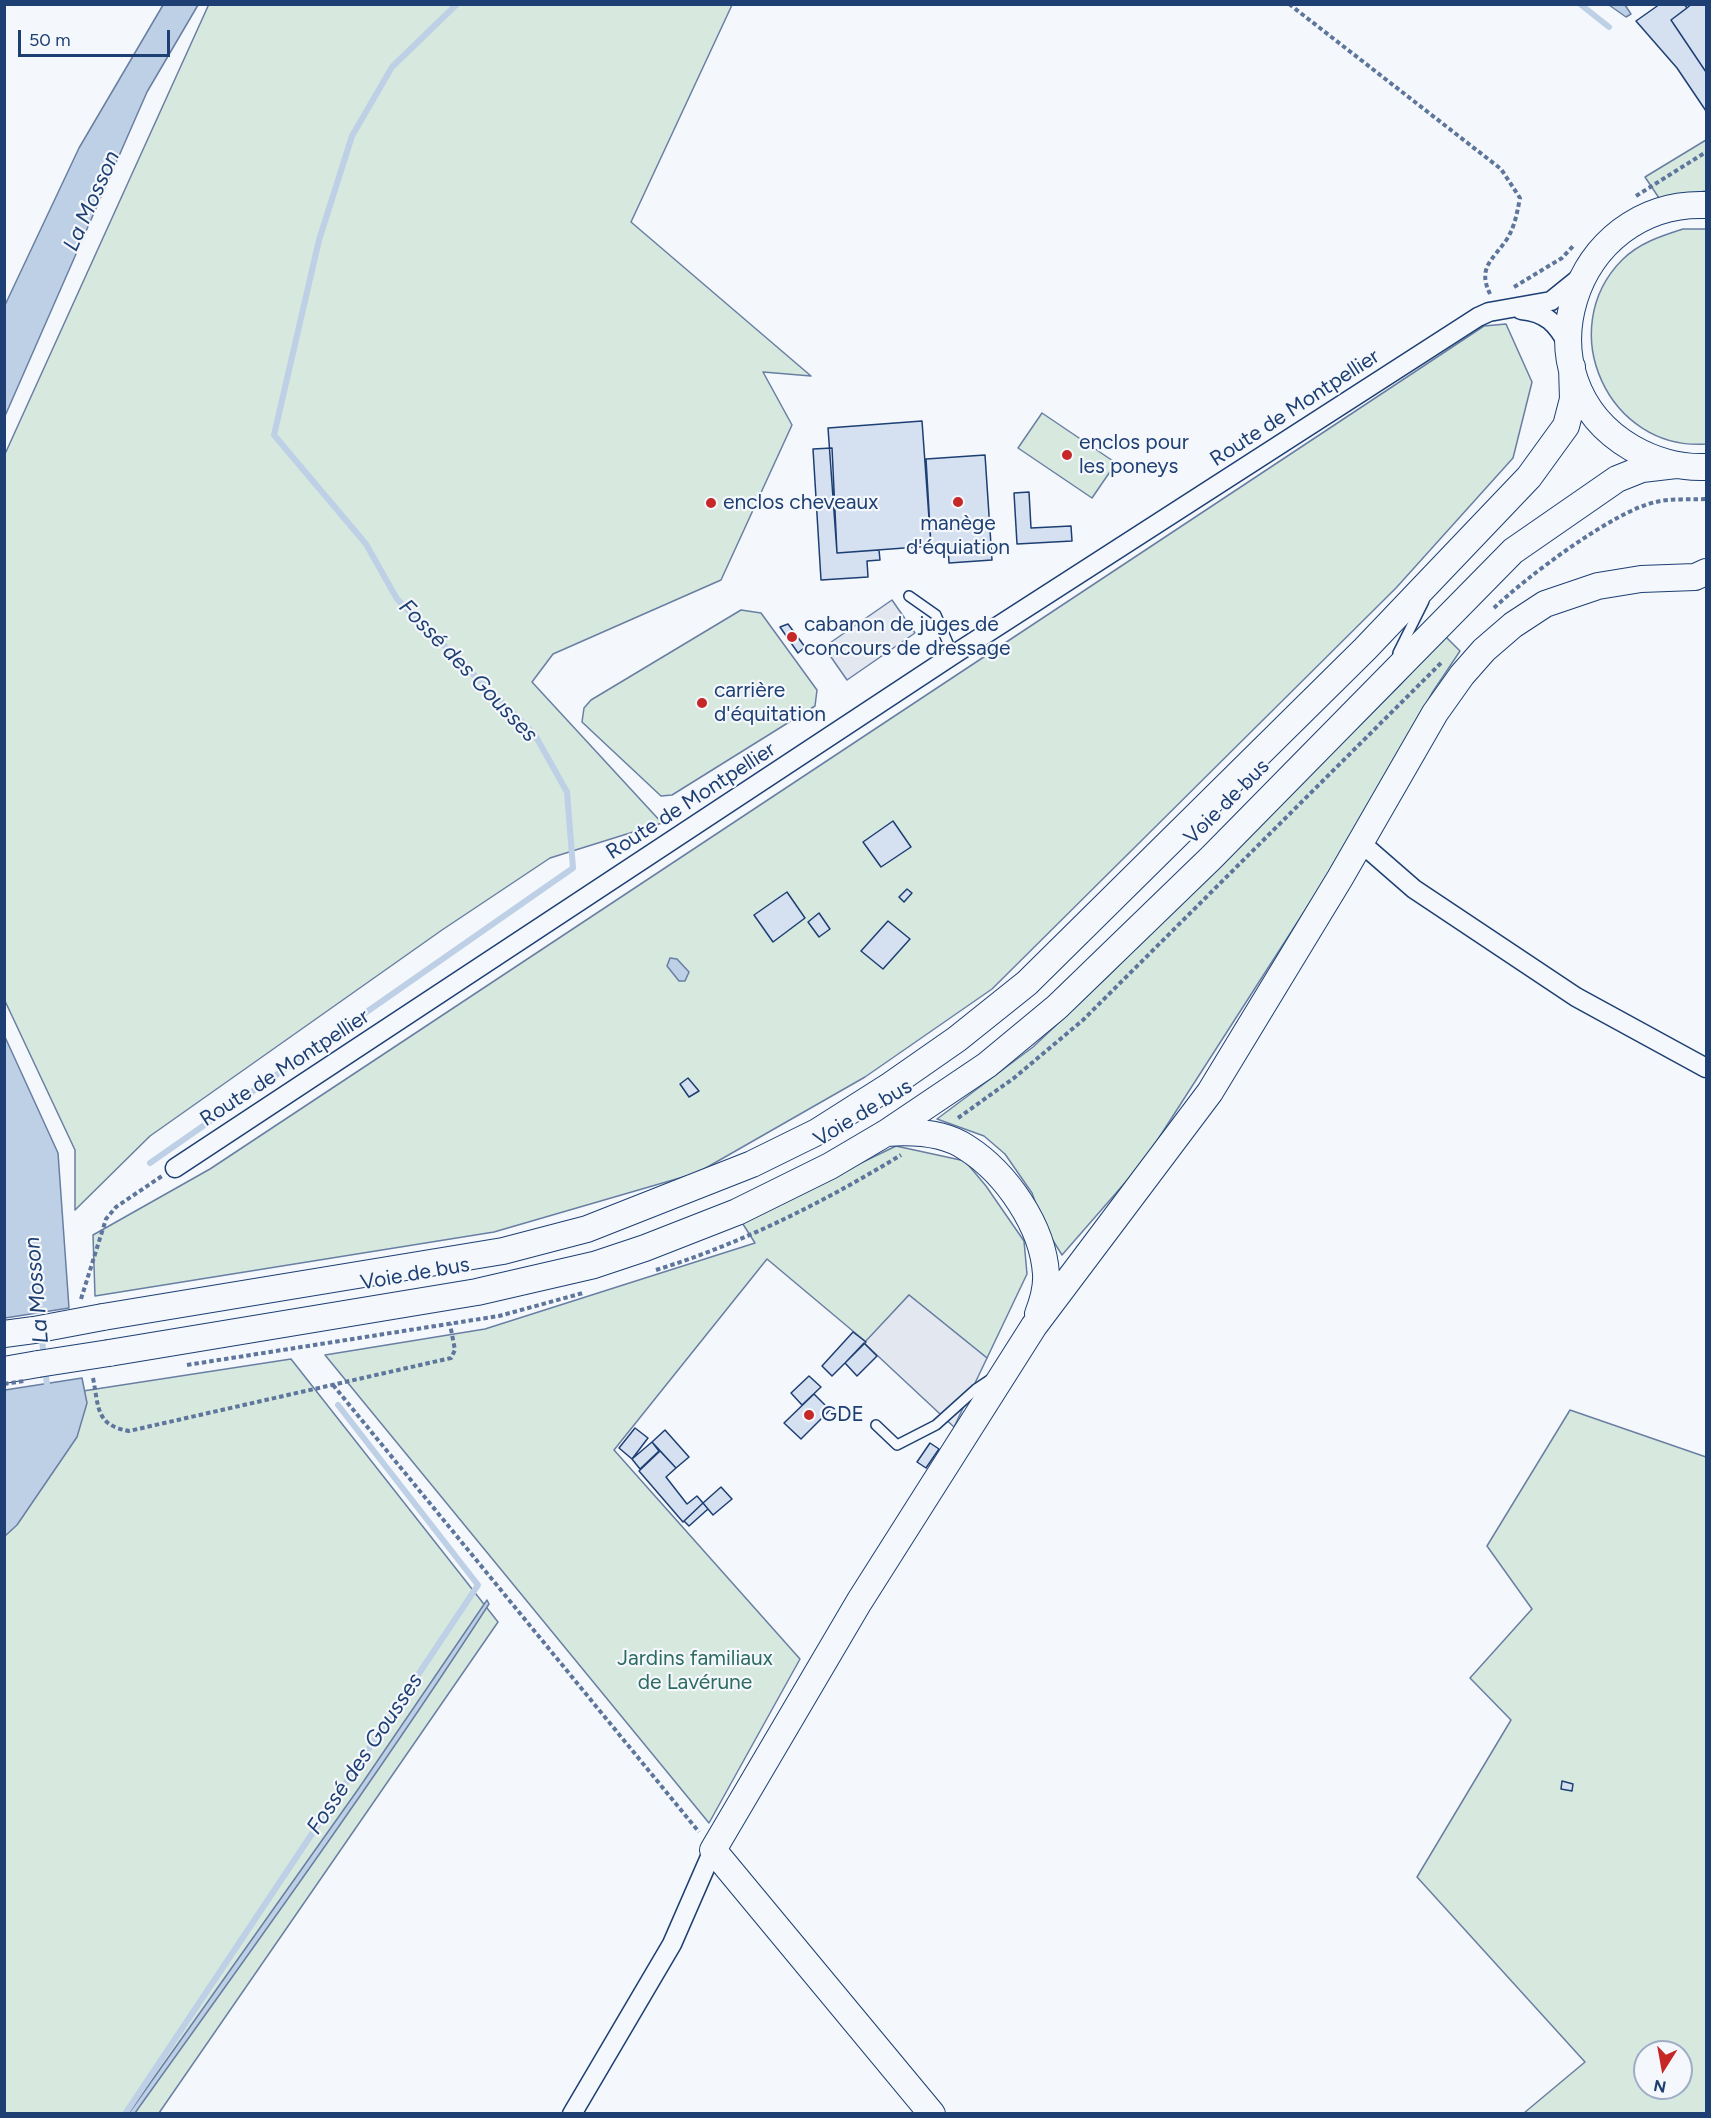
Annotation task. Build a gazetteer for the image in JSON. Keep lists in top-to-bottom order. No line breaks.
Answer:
{"streets":{"street":["Route de Montpellier"],"lane":["Voie de bus"]},"water":["La Mosson","Fossé des Gousses"],"parks":["Jardins familiaux de Lavérune"],"places":["enclos pour les poneys","manège d'équiation","enclos cheveaux","cabanon de juges de concours de dressage","carrière d'équitation","GDE"],"scale_bar":"50 m","north":"bottom"}
